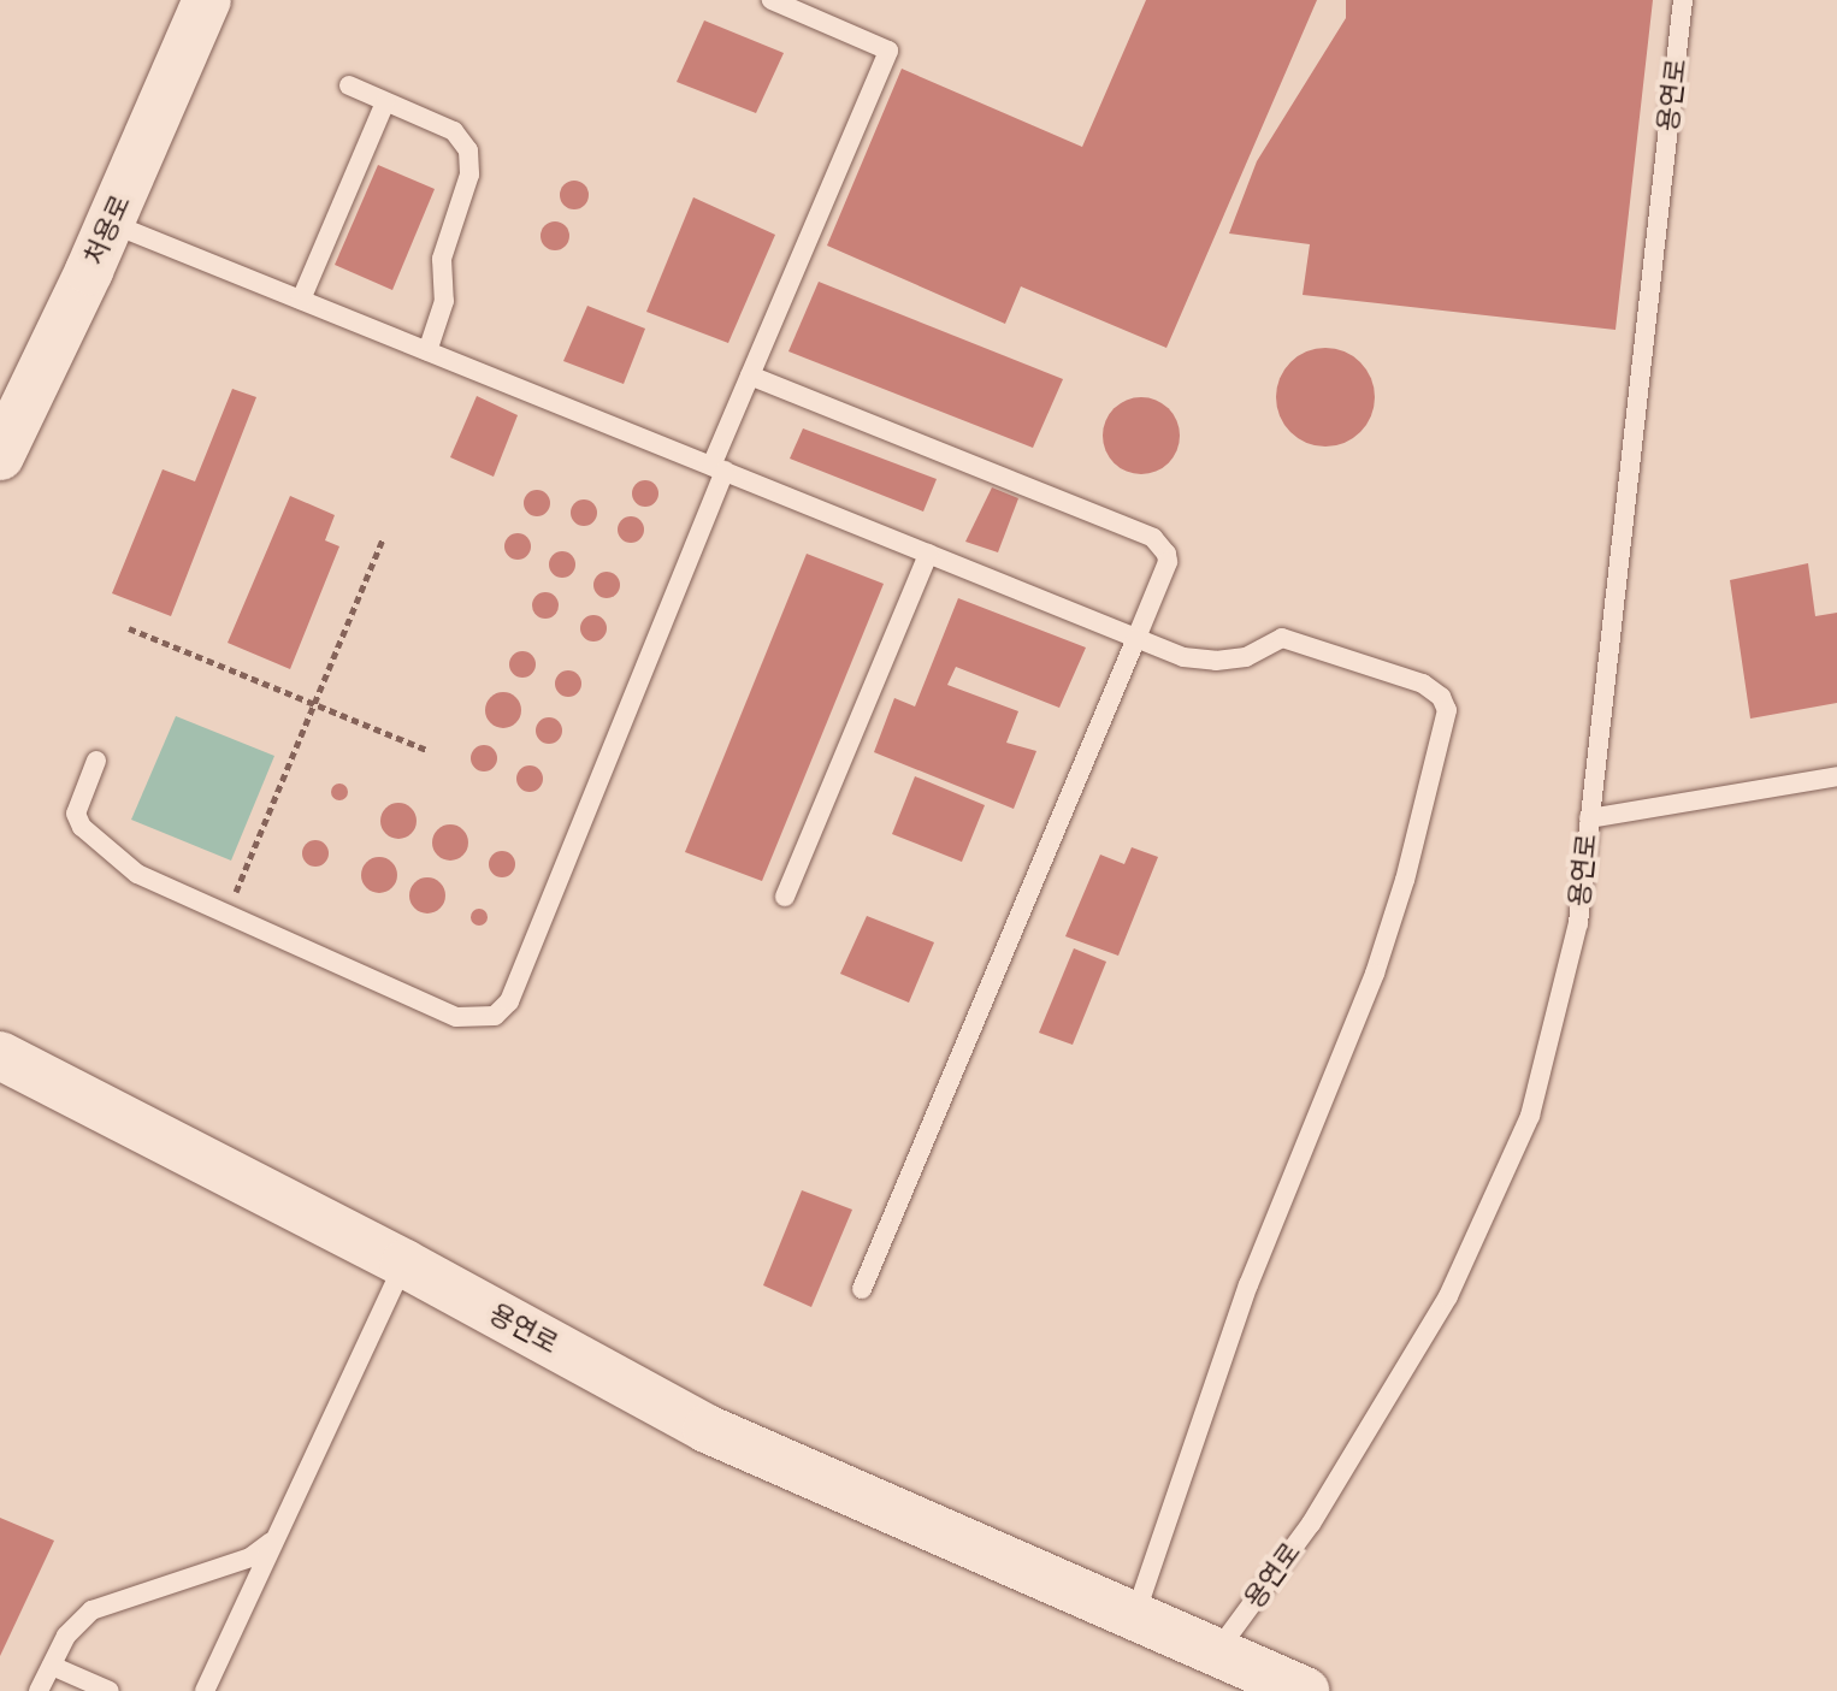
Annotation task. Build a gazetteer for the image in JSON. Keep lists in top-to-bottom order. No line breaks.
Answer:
{"streets":{"street":["용연로","처용로"]}}
